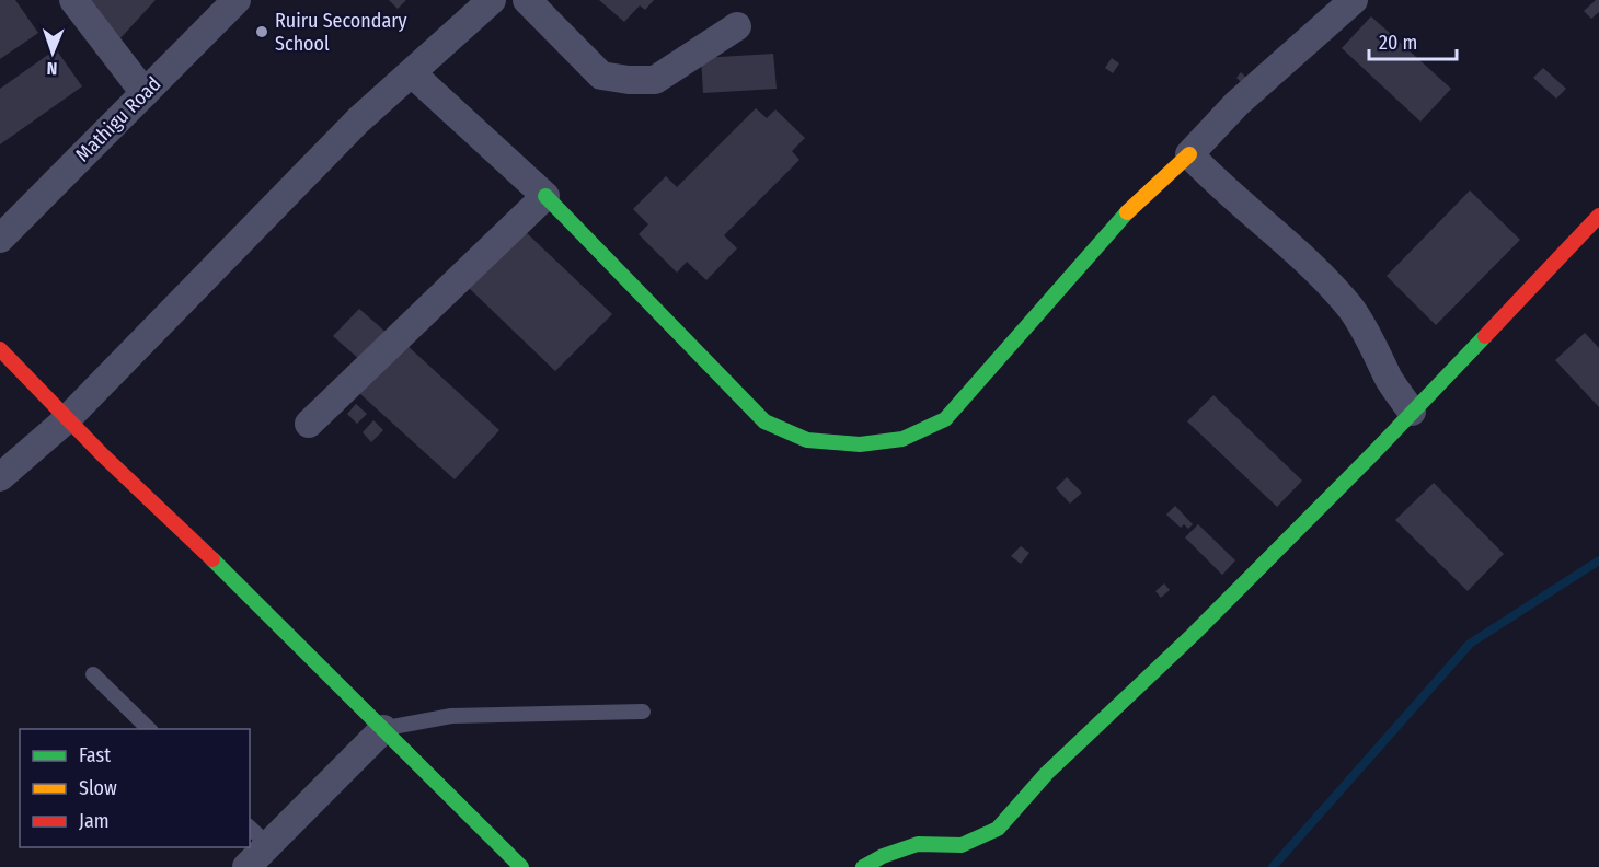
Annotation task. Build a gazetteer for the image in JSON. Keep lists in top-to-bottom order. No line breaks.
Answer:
{"streets":{"street":["Mathigu Road"]},"places":["Ruiru Secondary School"],"legend":["Fast","Slow","Jam"],"scale_bar":"20 m","north":"bottom"}
